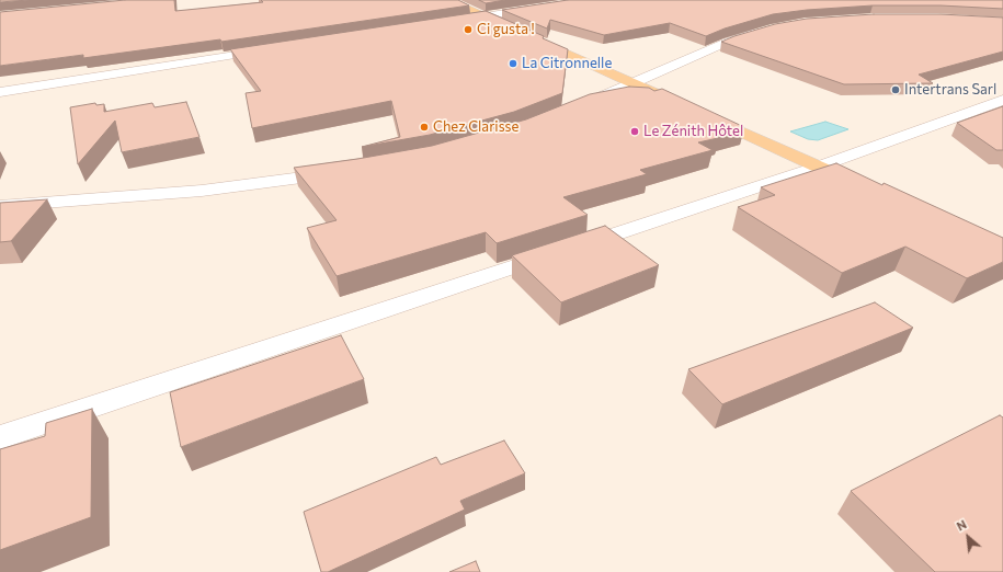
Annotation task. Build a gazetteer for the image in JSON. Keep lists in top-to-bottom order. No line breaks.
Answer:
{"places":["Ci gusta !","La Citronnelle","Intertrans Sarl","Chez Clarisse","Le Zénith Hôtel"],"north":"top left"}
